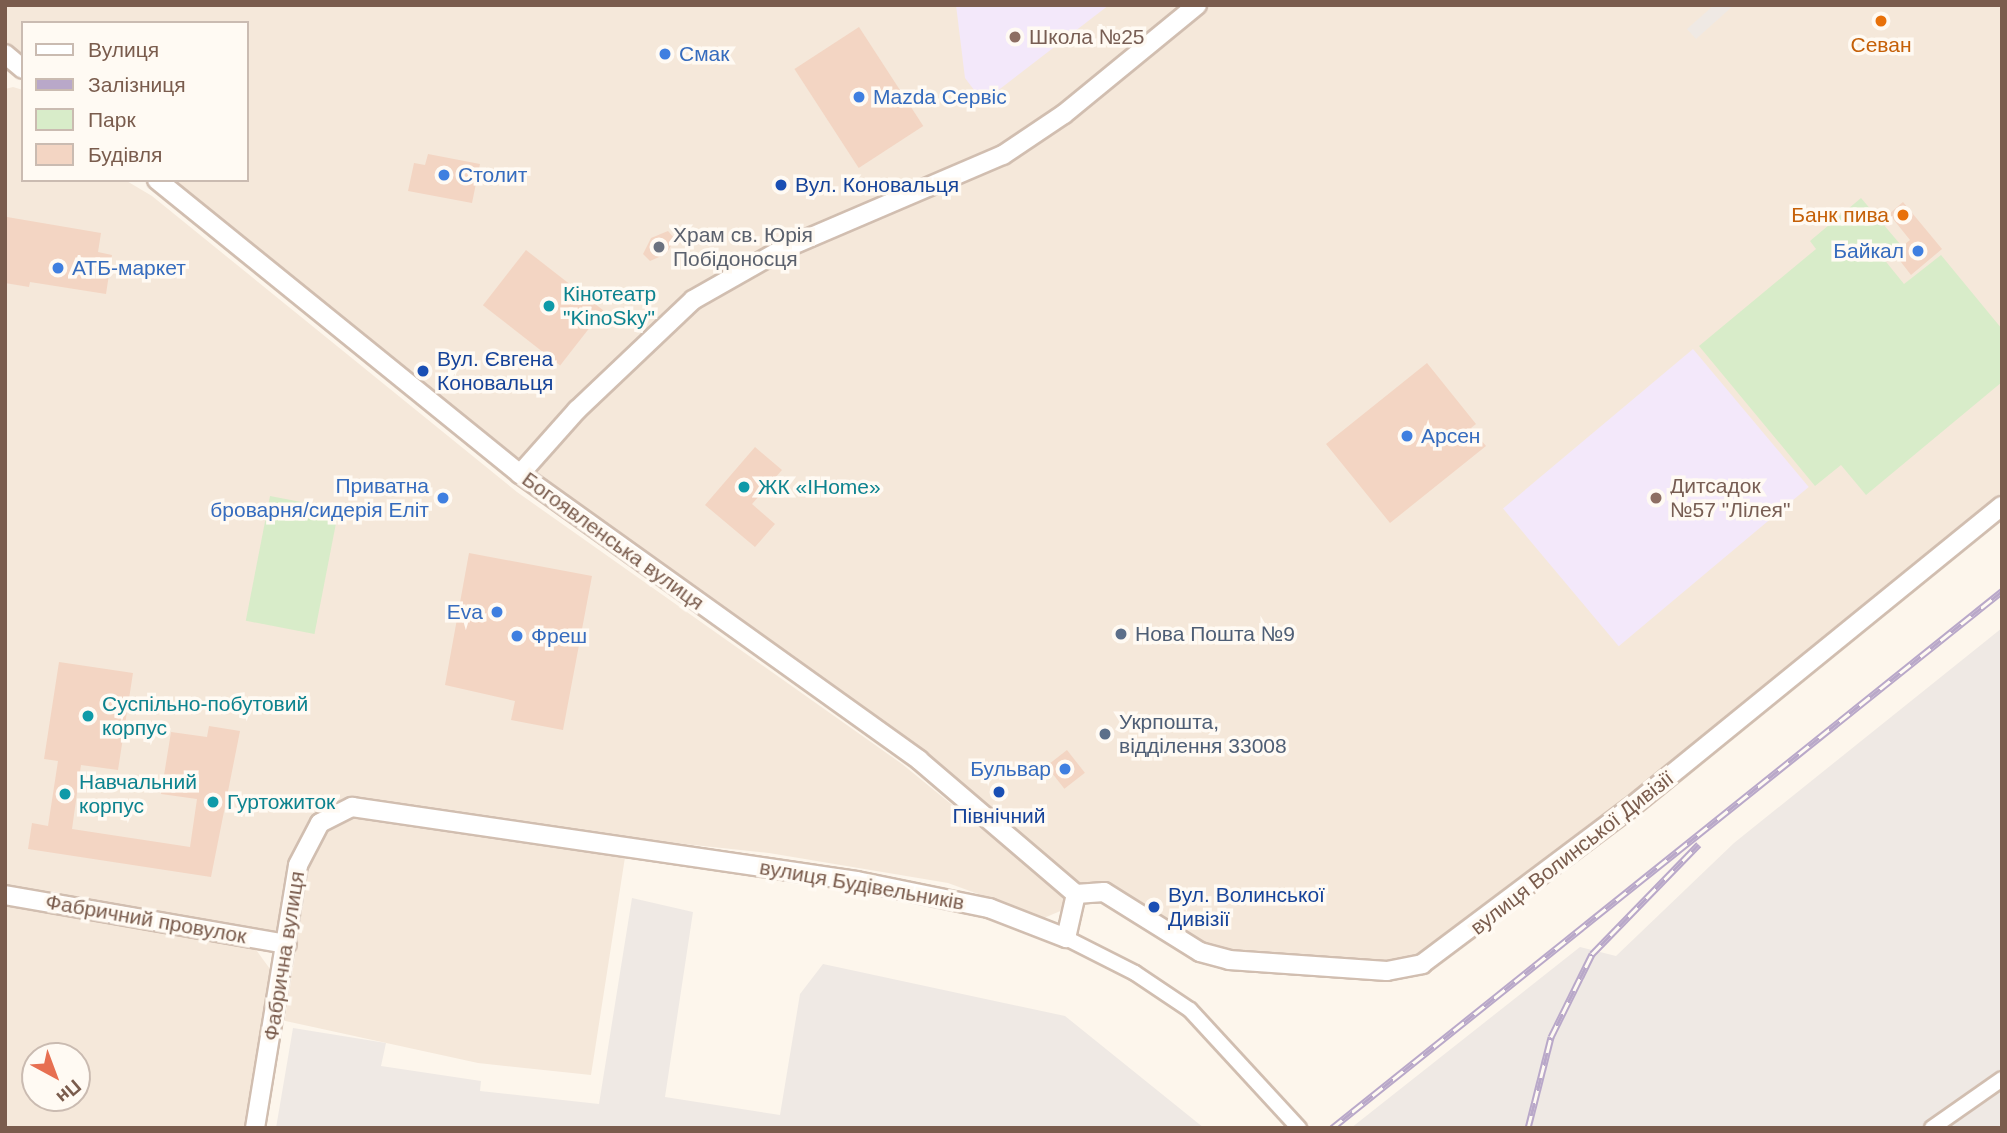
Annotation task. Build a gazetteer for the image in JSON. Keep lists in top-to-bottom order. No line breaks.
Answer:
{"streets":{"street":["Богоявленська вулиця","вулиця Волинської Дивізії","вулиця Будівельників","Фабричний провулок","Фабрична вулиця"]},"crossings":[["Богоявленська вулиця","вулиця Волинської Дивізії"],["вулиця Будівельників","Фабрична вулиця"],["Фабричний провулок","Фабрична вулиця"]],"places":["Севан","Школа №25","Смак","Mazda Сервіс","Столит","Вул. Коновальця","Банк пива","Храм св. Юрія Побідоносця","Байкал","АТБ-маркет","Кінотеатр \"KinoSky\"","Вул. Євгена Коновальця","Арсен","ЖК «IHome»","Приватна броварня/сидерія Еліт","Дитсадок №57 \"Лілея\"","Eva","Нова Пошта №9","Фреш","Суспільно-побутовий корпус","Укрпошта, відділення 33008","Бульвар","Північний","Навчальний корпус","Гуртожиток","Вул. Волинської Дивізії"],"legend":["Вулиця","Залізниця","Парк","Будівля"],"north":"bottom right"}
